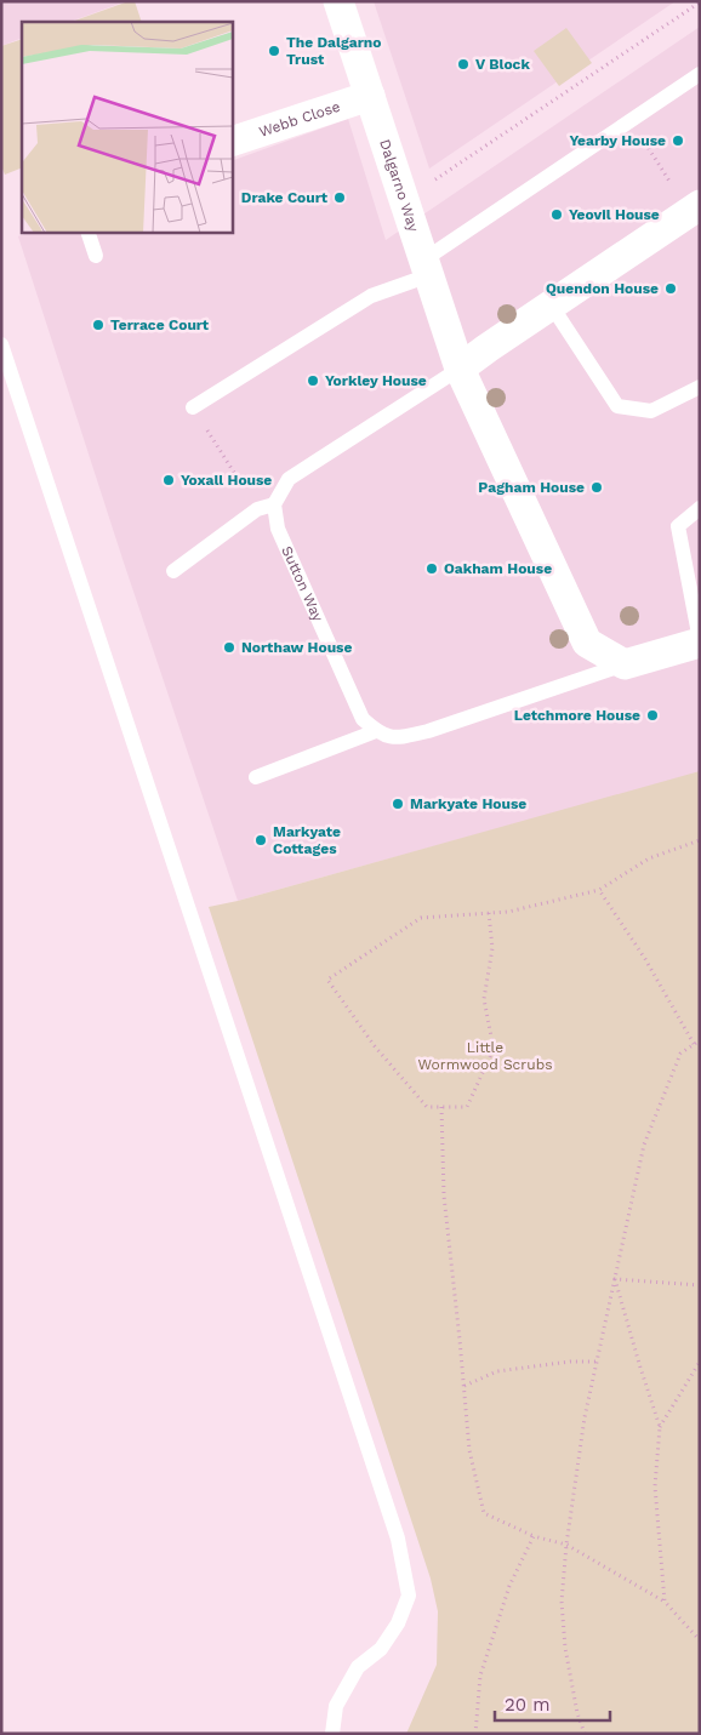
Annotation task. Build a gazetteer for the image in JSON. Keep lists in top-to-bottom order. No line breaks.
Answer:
{"streets":{"street":["Webb Close","Dalgarno Way"],"lane":["Sutton Way"]},"crossings":[["Webb Close","Dalgarno Way"]],"parks":["Little Wormwood Scrubs"],"places":["The Dalgarno Trust","V Block","Yearby House","Drake Court","Yeovil House","Quendon House","Terrace Court","Yorkley House","Yoxall House","Pagham House","Oakham House","Northaw House","Letchmore House","Markyate House","Markyate Cottages"],"scale_bar":"20 m"}
